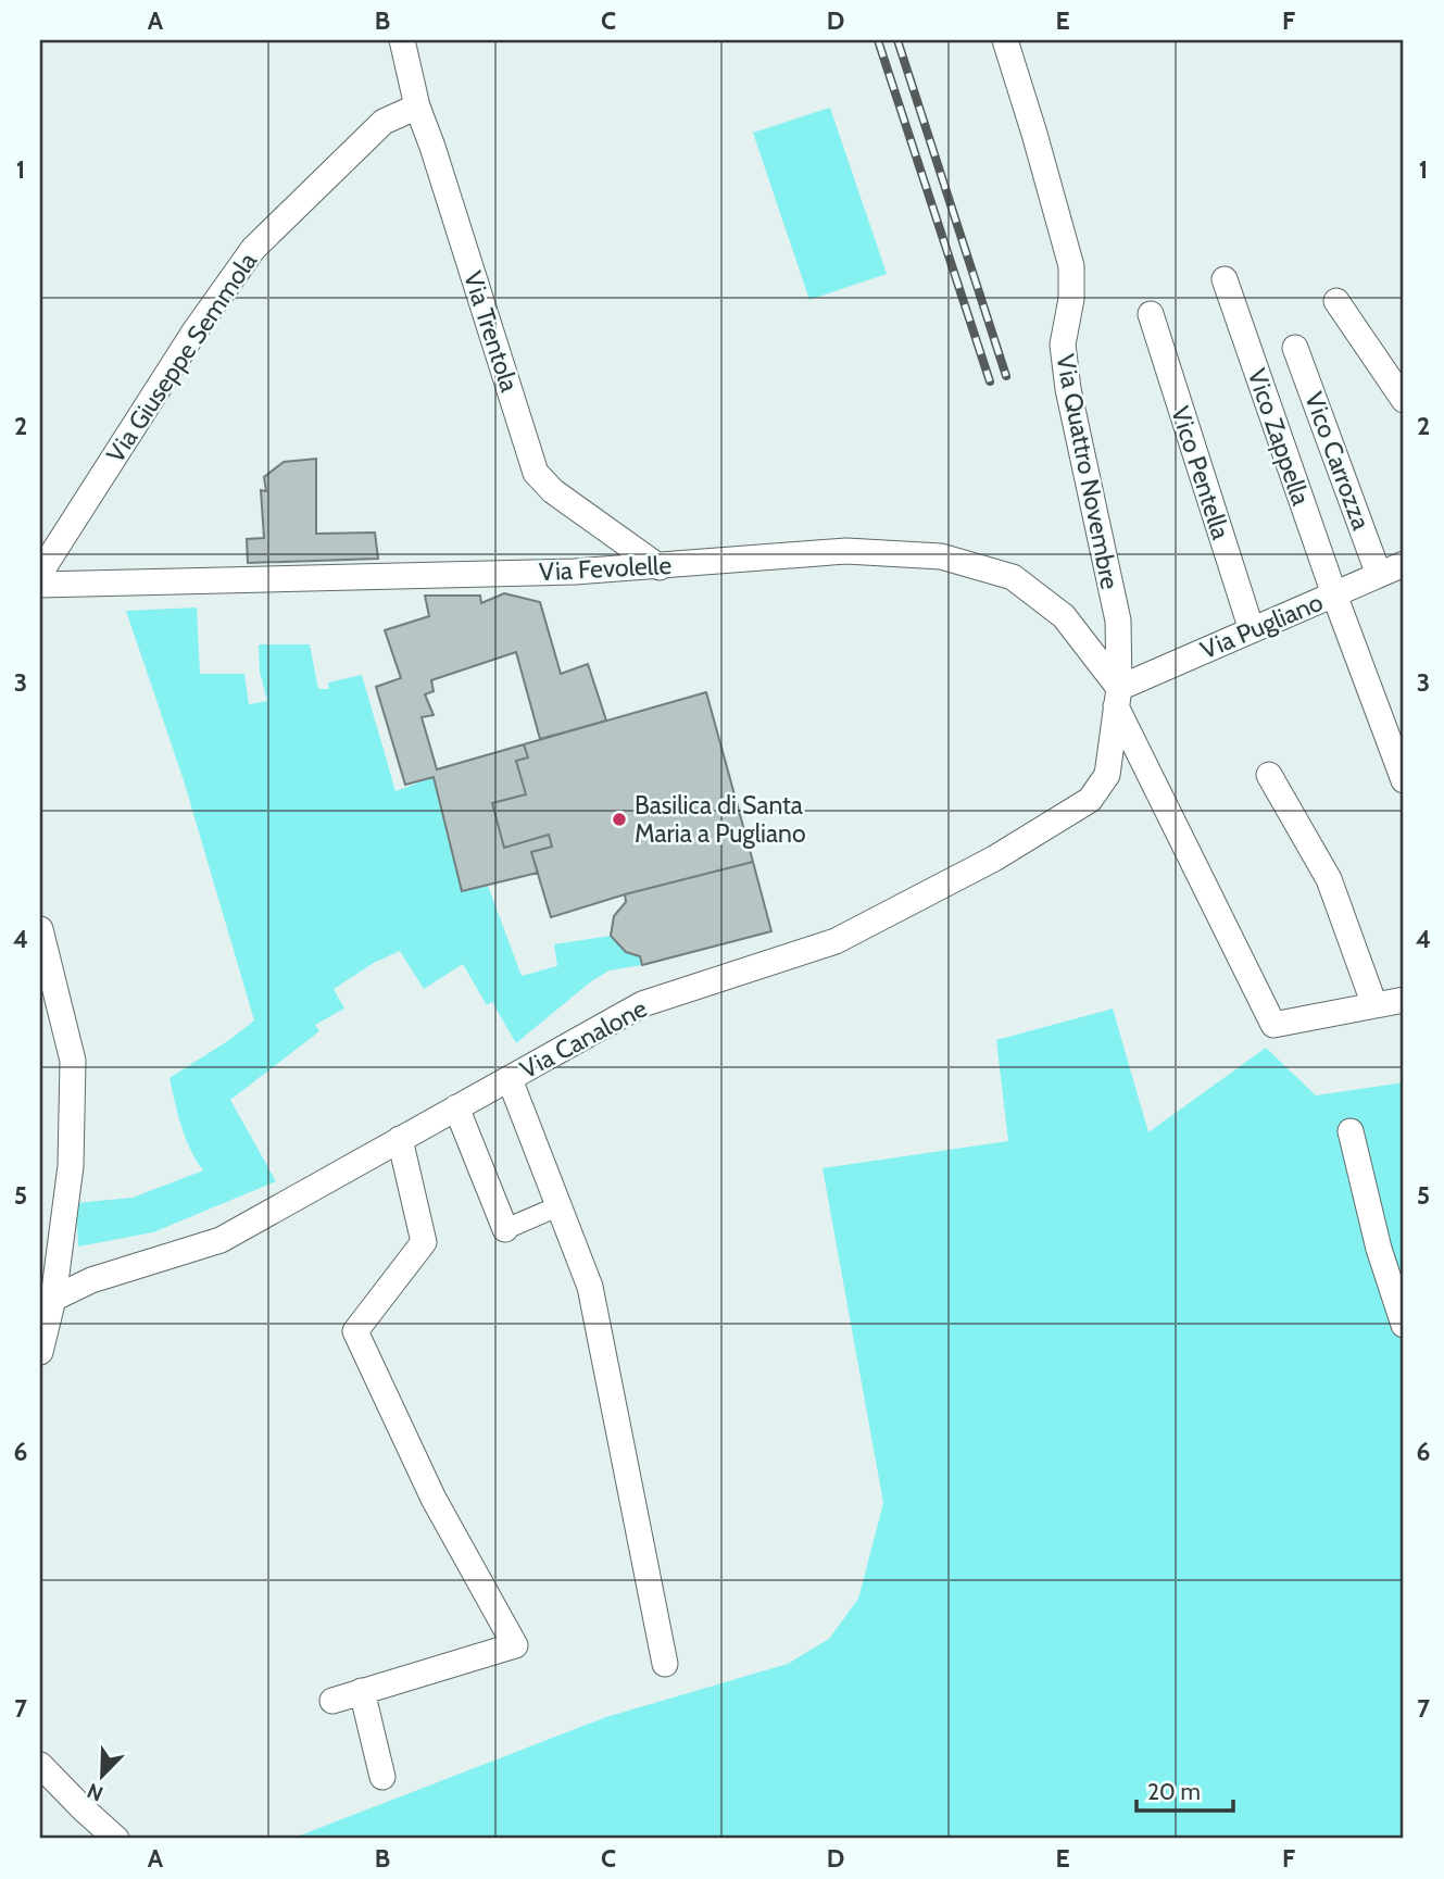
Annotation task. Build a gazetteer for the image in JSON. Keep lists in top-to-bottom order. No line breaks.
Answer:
{"streets":{"street":["Via Trentola","Via Giuseppe Semmola","Vico Zappella","Vico Carrozza","Via Quattro Novembre","Vico Pentella","Via Fevolelle","Via Pugliano","Via Canalone"]},"crossings":[["Via Trentola","Via Giuseppe Semmola"],["Via Trentola","Via Fevolelle"],["Vico Zappella","Via Pugliano"],["Vico Carrozza","Via Pugliano"],["Via Quattro Novembre","Via Fevolelle"],["Via Quattro Novembre","Via Pugliano"],["Via Quattro Novembre","Via Canalone"],["Vico Pentella","Via Pugliano"],["Via Fevolelle","Via Pugliano"]],"places":["Basilica di Santa Maria a Pugliano"],"scale_bar":"20 m","north":"bottom left","grid":{"columns":["A","B","C","D","E","F"],"rows":["1","2","3","4","5","6","7"]}}
